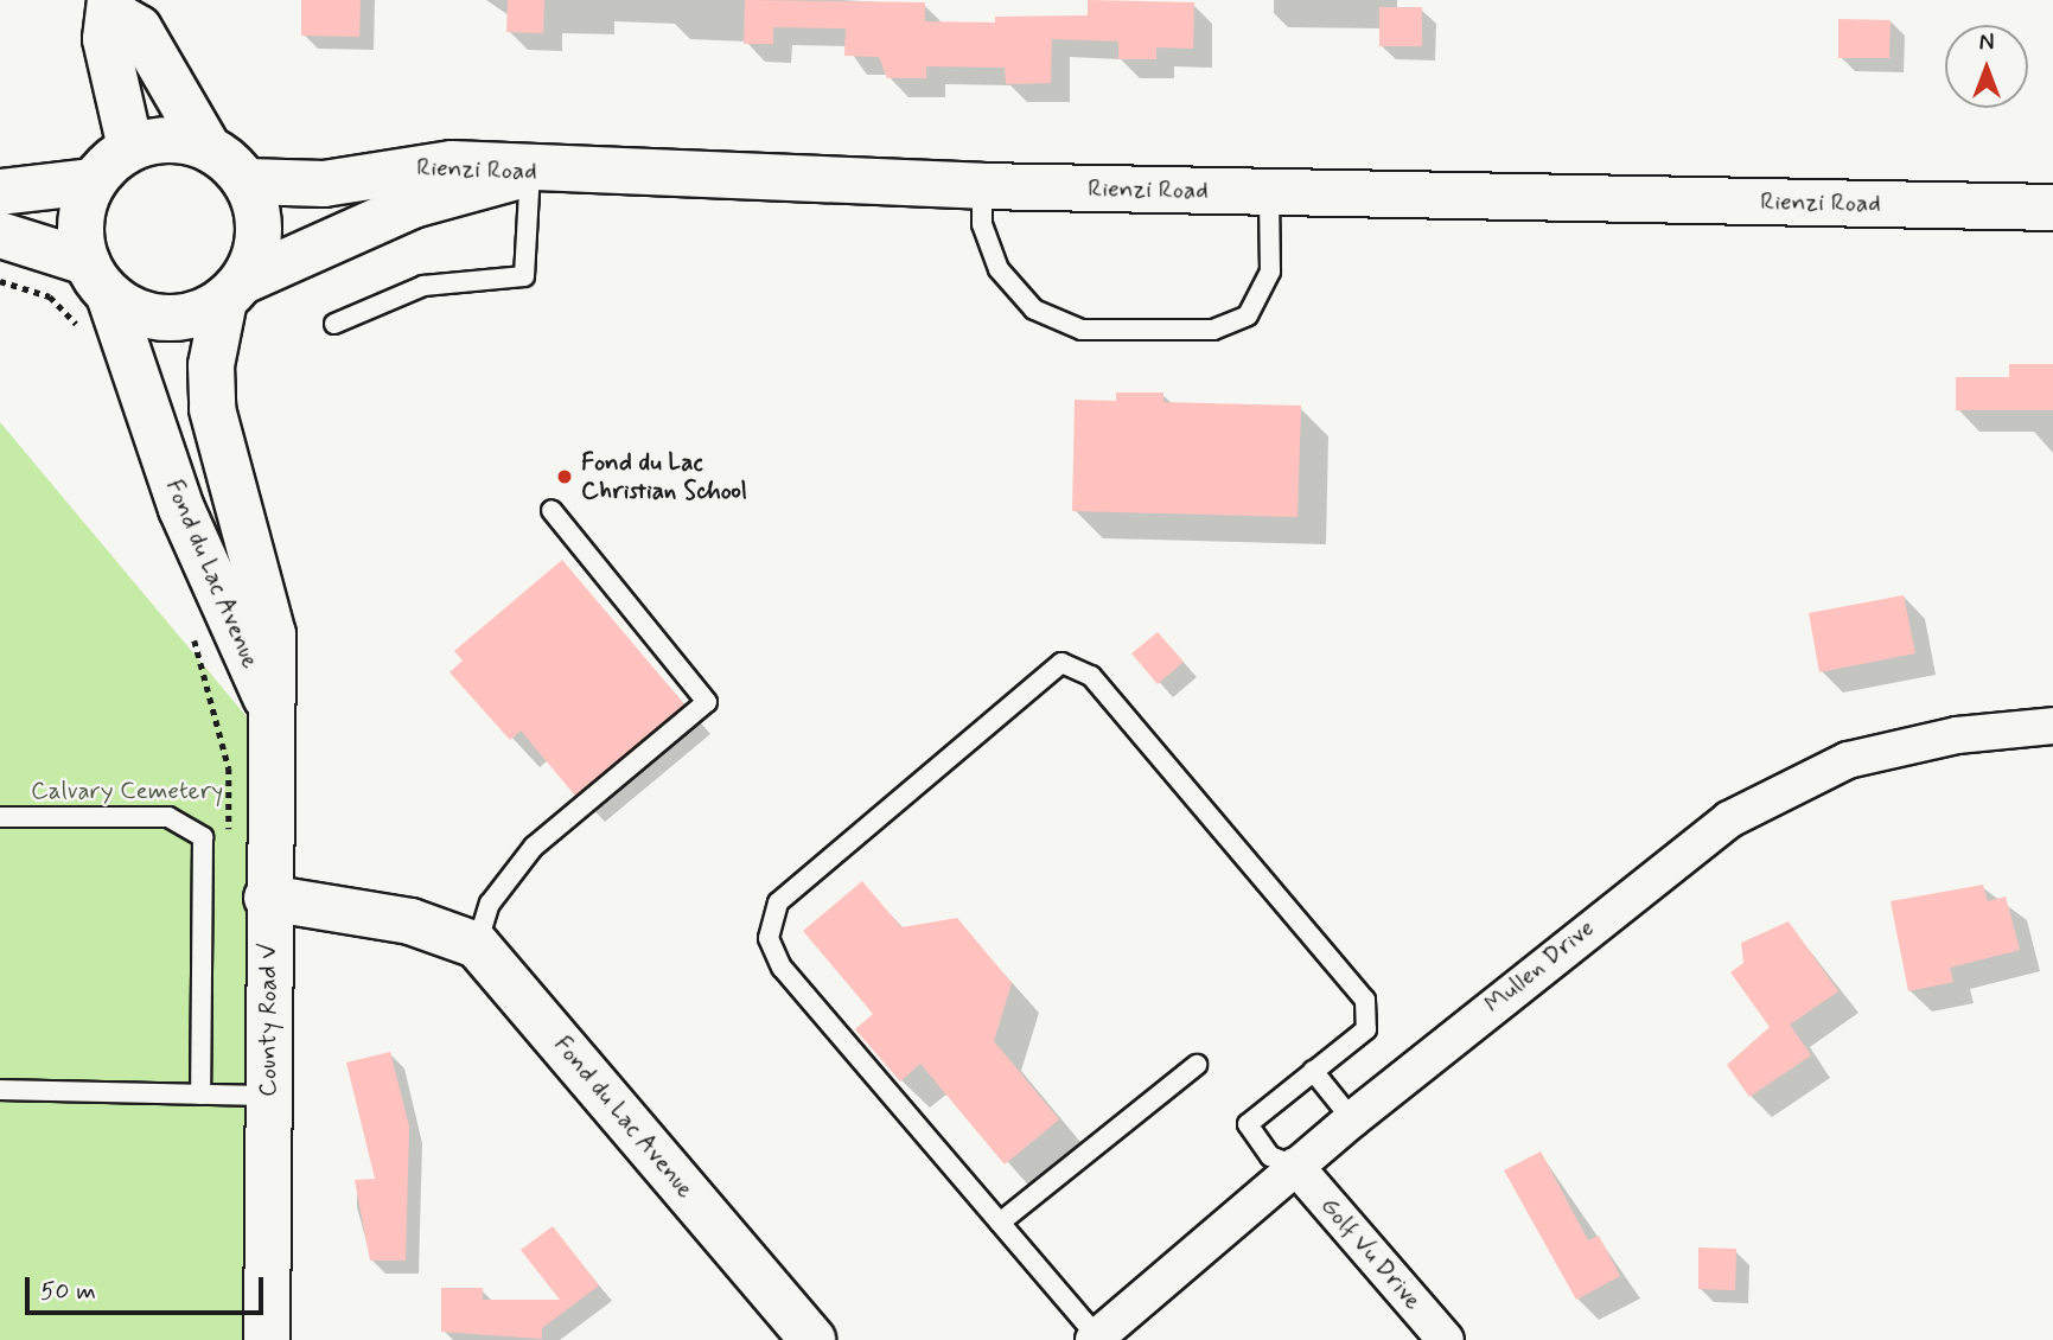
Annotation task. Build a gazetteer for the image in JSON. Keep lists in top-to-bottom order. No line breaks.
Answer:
{"streets":{"main road":["Rienzi Road","Fond du Lac Avenue","County Road V"],"street":["Mullen Drive","Golf Vu Drive"]},"crossings":[["Rienzi Road","Fond du Lac Avenue"],["Fond du Lac Avenue","County Road V"],["Mullen Drive","Golf Vu Drive"]],"parks":["Calvary Cemetery"],"places":["Fond du Lac Christian School"],"scale_bar":"50 m","north":"top"}
